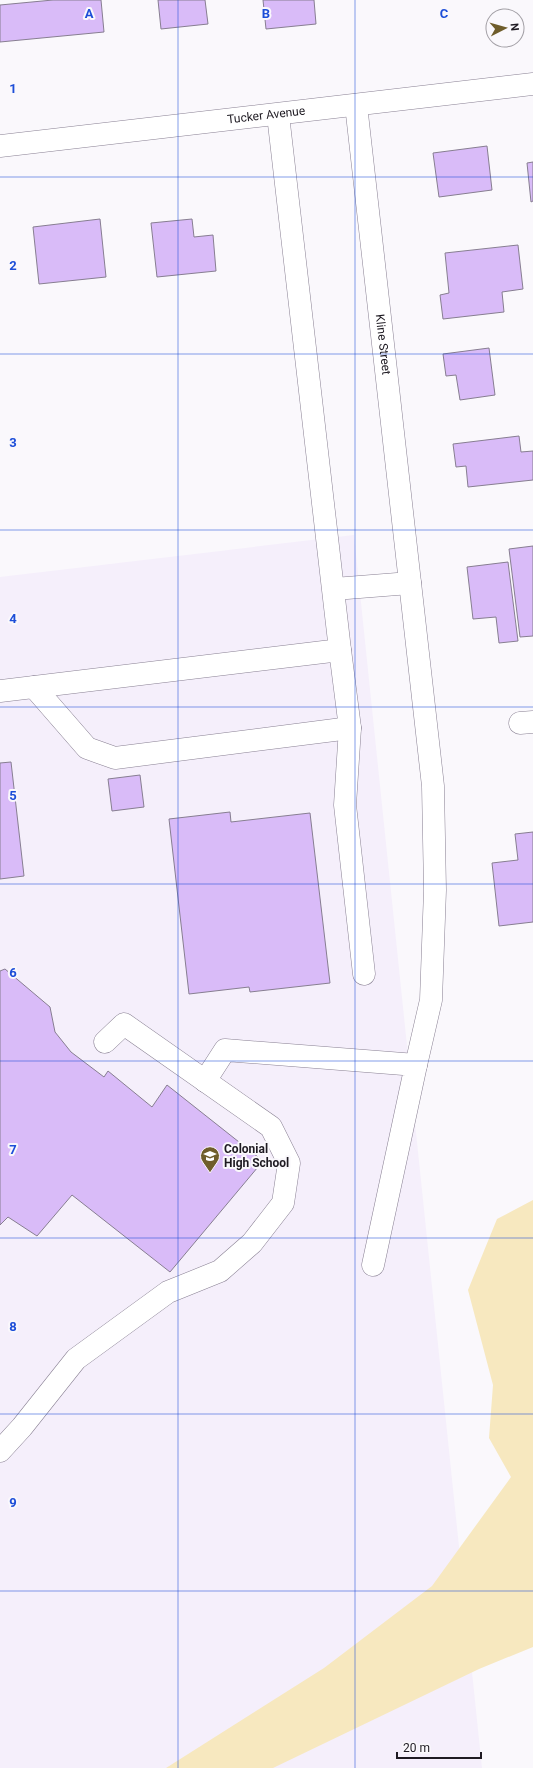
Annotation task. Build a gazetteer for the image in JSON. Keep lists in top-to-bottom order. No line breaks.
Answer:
{"streets":{"street":["Tucker Avenue","Kline Street"]},"crossings":[["Tucker Avenue","Kline Street"]],"places":{"school or university":["Colonial High School"]},"scale_bar":"20 m","north":"right","grid":{"columns":["A","B","C"],"rows":["1","2","3","4","5","6","7","8","9"]}}
